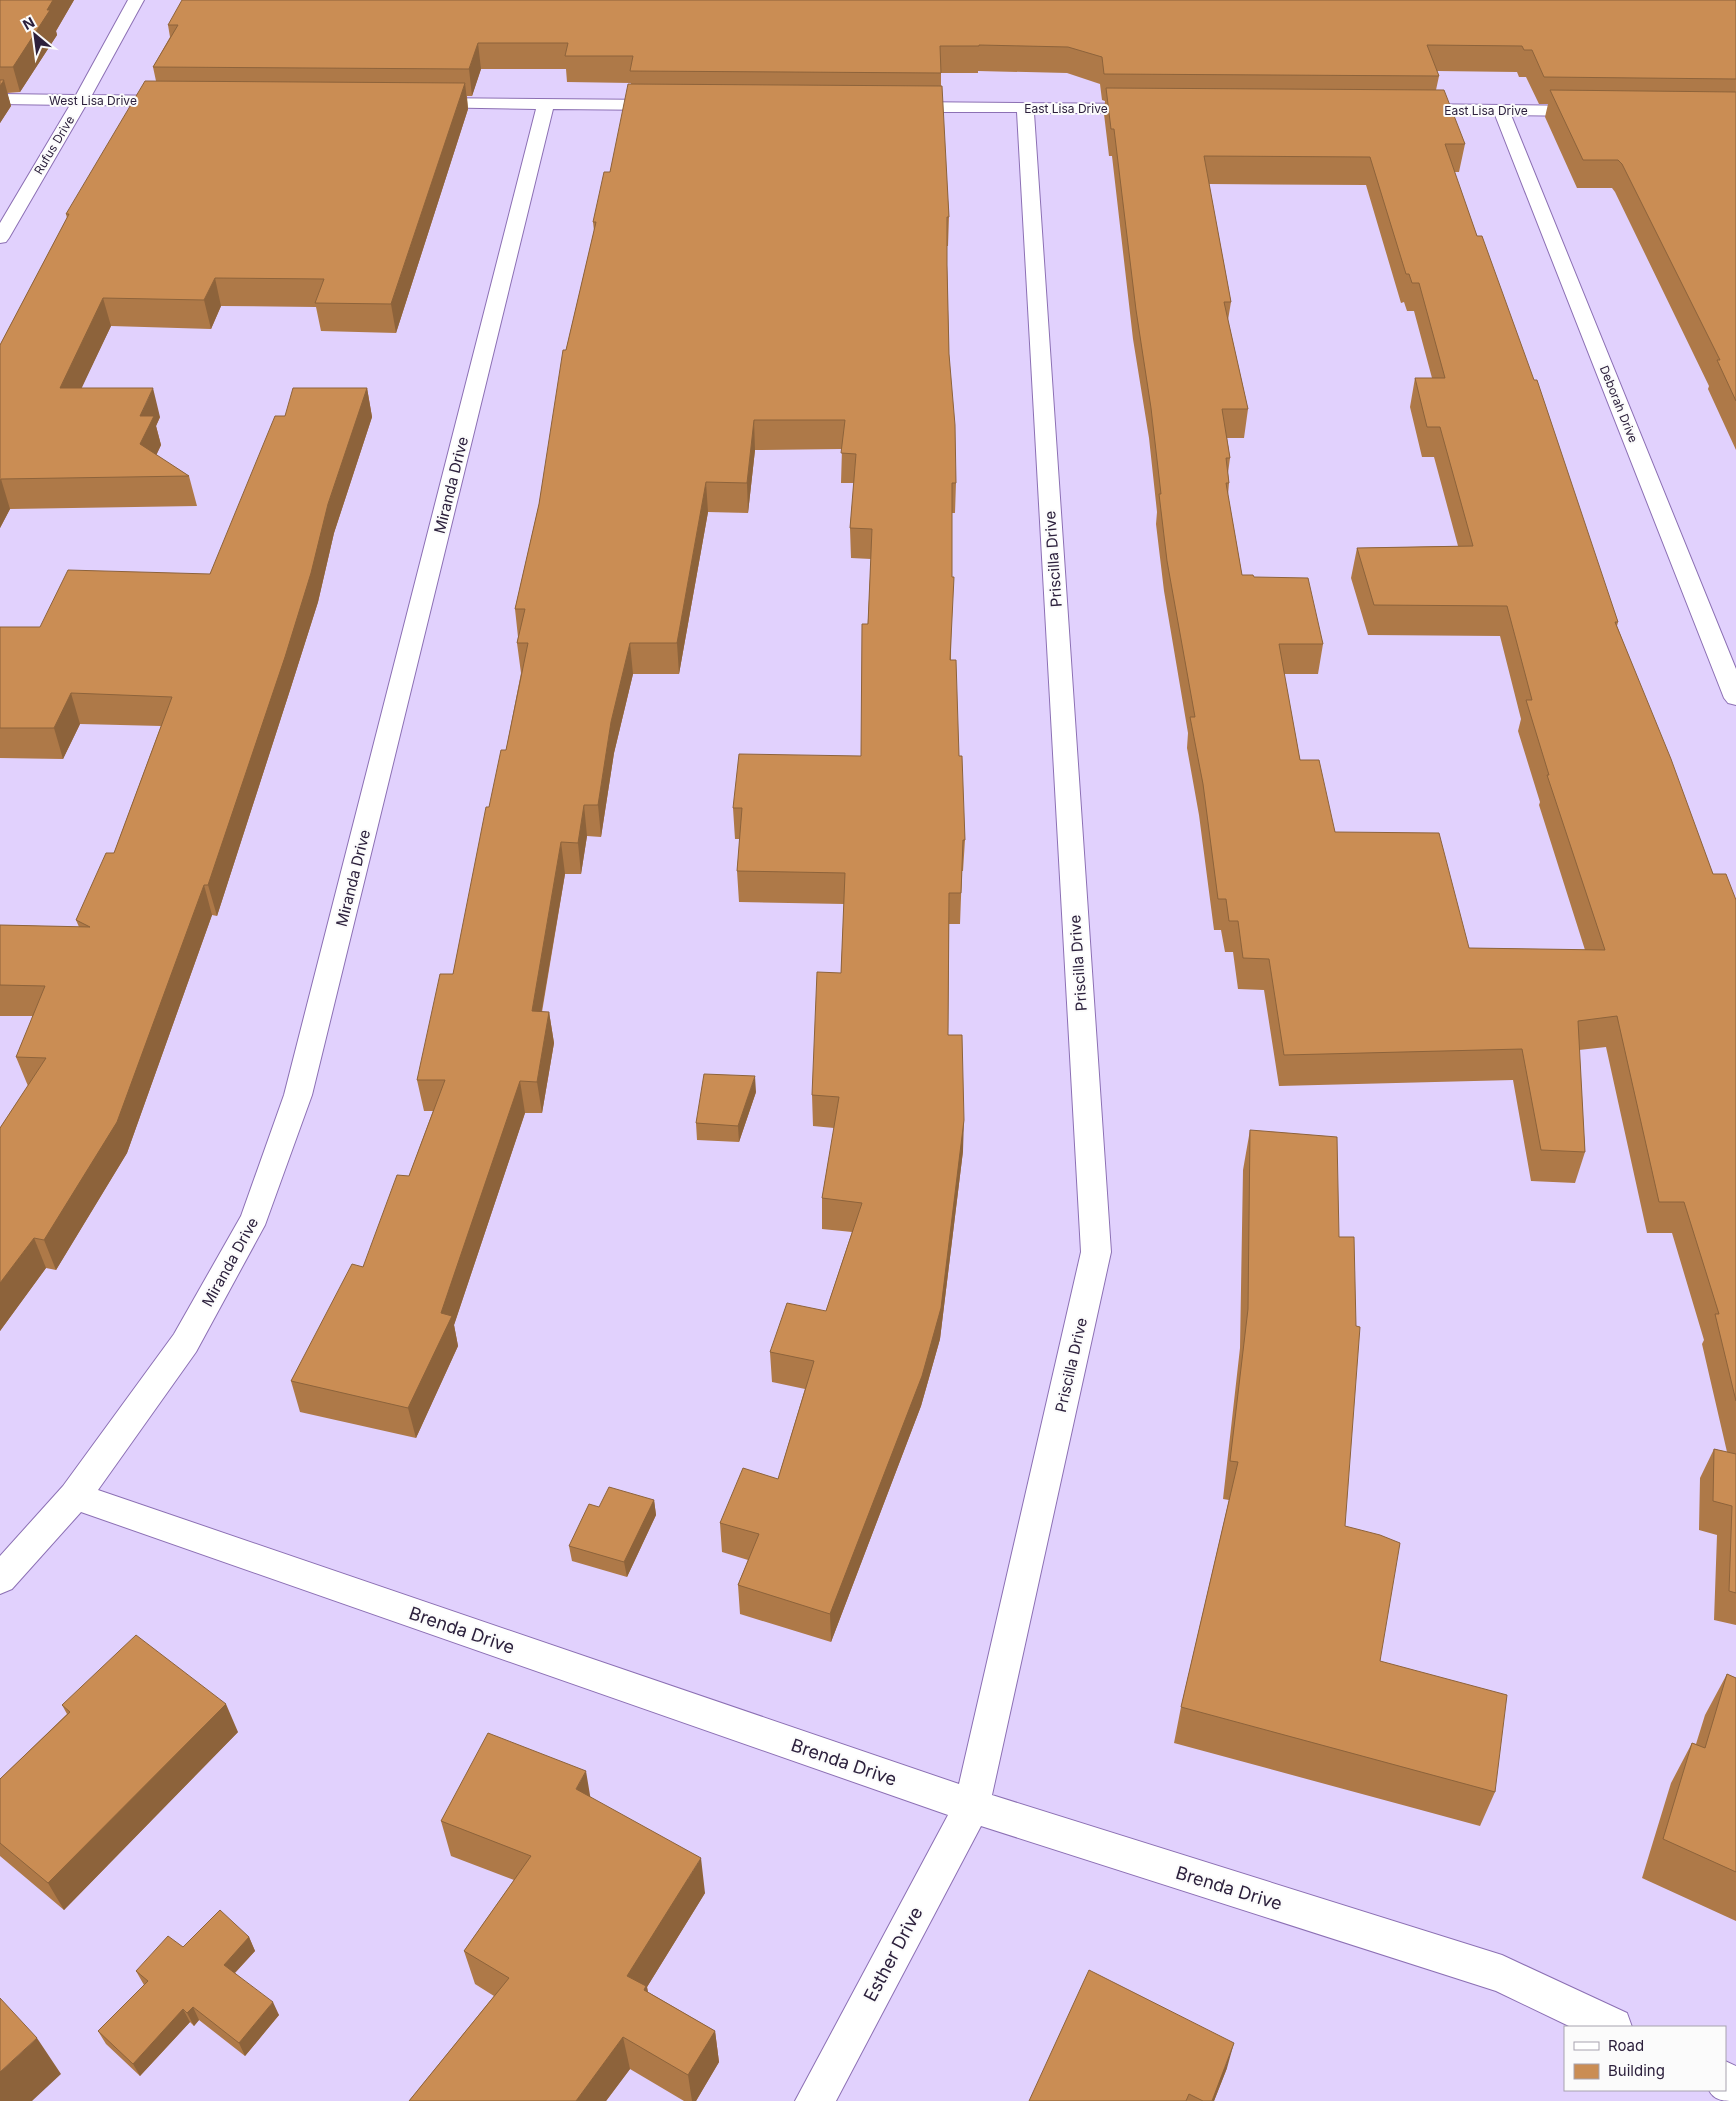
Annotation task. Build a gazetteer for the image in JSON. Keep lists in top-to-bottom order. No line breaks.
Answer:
{"streets":{"street":["West Lisa Drive","East Lisa Drive","Rufus Drive","Deborah Drive","Miranda Drive","Priscilla Drive","Brenda Drive","Esther Drive"]},"crossings":[["West Lisa Drive","Rufus Drive"],["East Lisa Drive","Deborah Drive"],["East Lisa Drive","Priscilla Drive"],["Miranda Drive","Brenda Drive"],["Priscilla Drive","Brenda Drive"],["Priscilla Drive","Esther Drive"],["Brenda Drive","Esther Drive"]],"legend":["Road","Building"],"north":"top left"}
